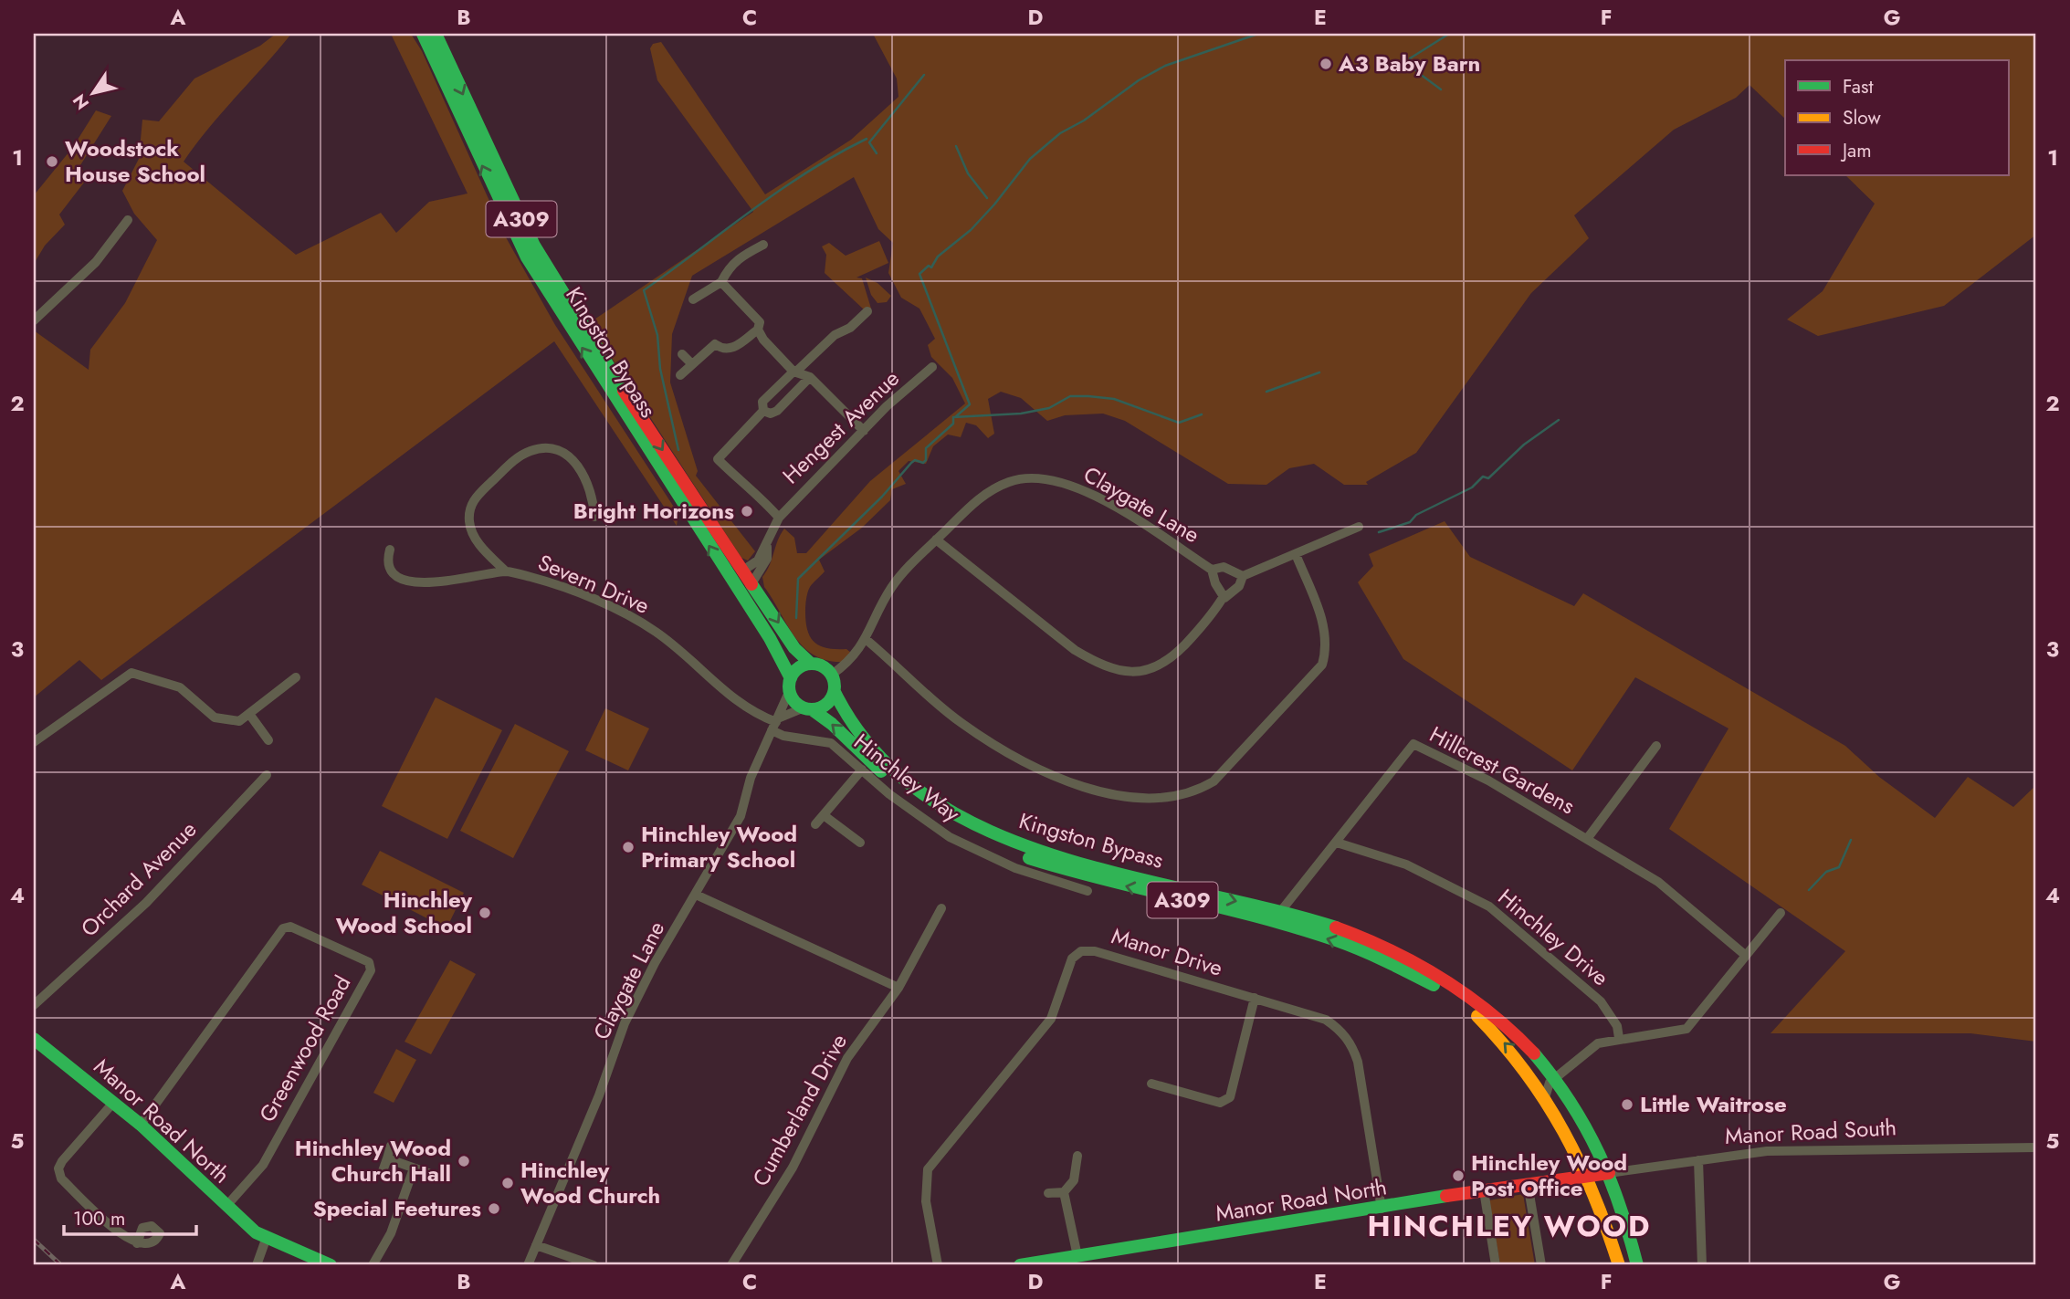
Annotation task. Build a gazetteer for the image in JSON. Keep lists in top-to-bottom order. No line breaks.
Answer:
{"streets":{"main road":["A309","Kingston Bypass","Manor Road North","Manor Road South"],"street":["Hengest Avenue","Claygate Lane","Severn Drive","Hillcrest Gardens","Hinchley Way","Orchard Avenue","Hinchley Drive","Manor Drive","Greenwood Road","Cumberland Drive"]},"crossings":[["Kingston Bypass","Hengest Avenue"],["Kingston Bypass","Claygate Lane"],["Kingston Bypass","Hillcrest Gardens"],["Kingston Bypass","Manor Road North"],["Kingston Bypass","Manor Road South"],["Claygate Lane","Severn Drive"],["Claygate Lane","Hinchley Way"],["Severn Drive","Hinchley Way"],["Hillcrest Gardens","Hinchley Drive"],["Manor Drive","Manor Road North"],["Greenwood Road","Manor Road North"],["Manor Road North","Manor Road South"]],"districts":["HINCHLEY WOOD"],"places":["A3 Baby Barn","Woodstock House School","Bright Horizons","Hinchley Wood Primary School","Hinchley Wood School","Little Waitrose","Hinchley Wood Church Hall","Hinchley Wood Post Office","Hinchley Wood Church","Special Feetures"],"legend":["Fast","Slow","Jam"],"scale_bar":"100 m","north":"bottom left","grid":{"columns":["A","B","C","D","E","F","G"],"rows":["1","2","3","4","5"]}}
